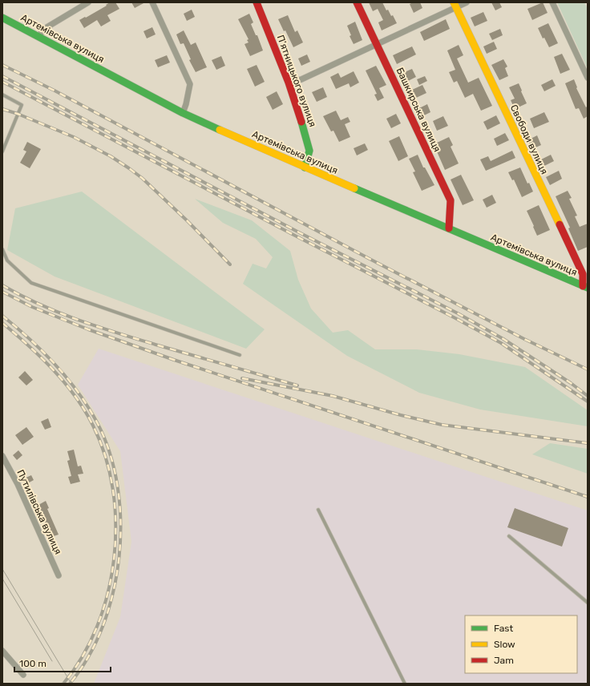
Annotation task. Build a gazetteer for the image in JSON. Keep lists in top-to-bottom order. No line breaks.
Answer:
{"streets":{"street":["Артемівська вулиця","П’ятницького вулиця","Башкирська вулиця","Свободи вулиця","Путилівська вулиця"]},"crossings":[["Артемівська вулиця","П’ятницького вулиця"],["Артемівська вулиця","Башкирська вулиця"],["Артемівська вулиця","Свободи вулиця"]],"legend":["Fast","Slow","Jam"],"scale_bar":"100 m"}
